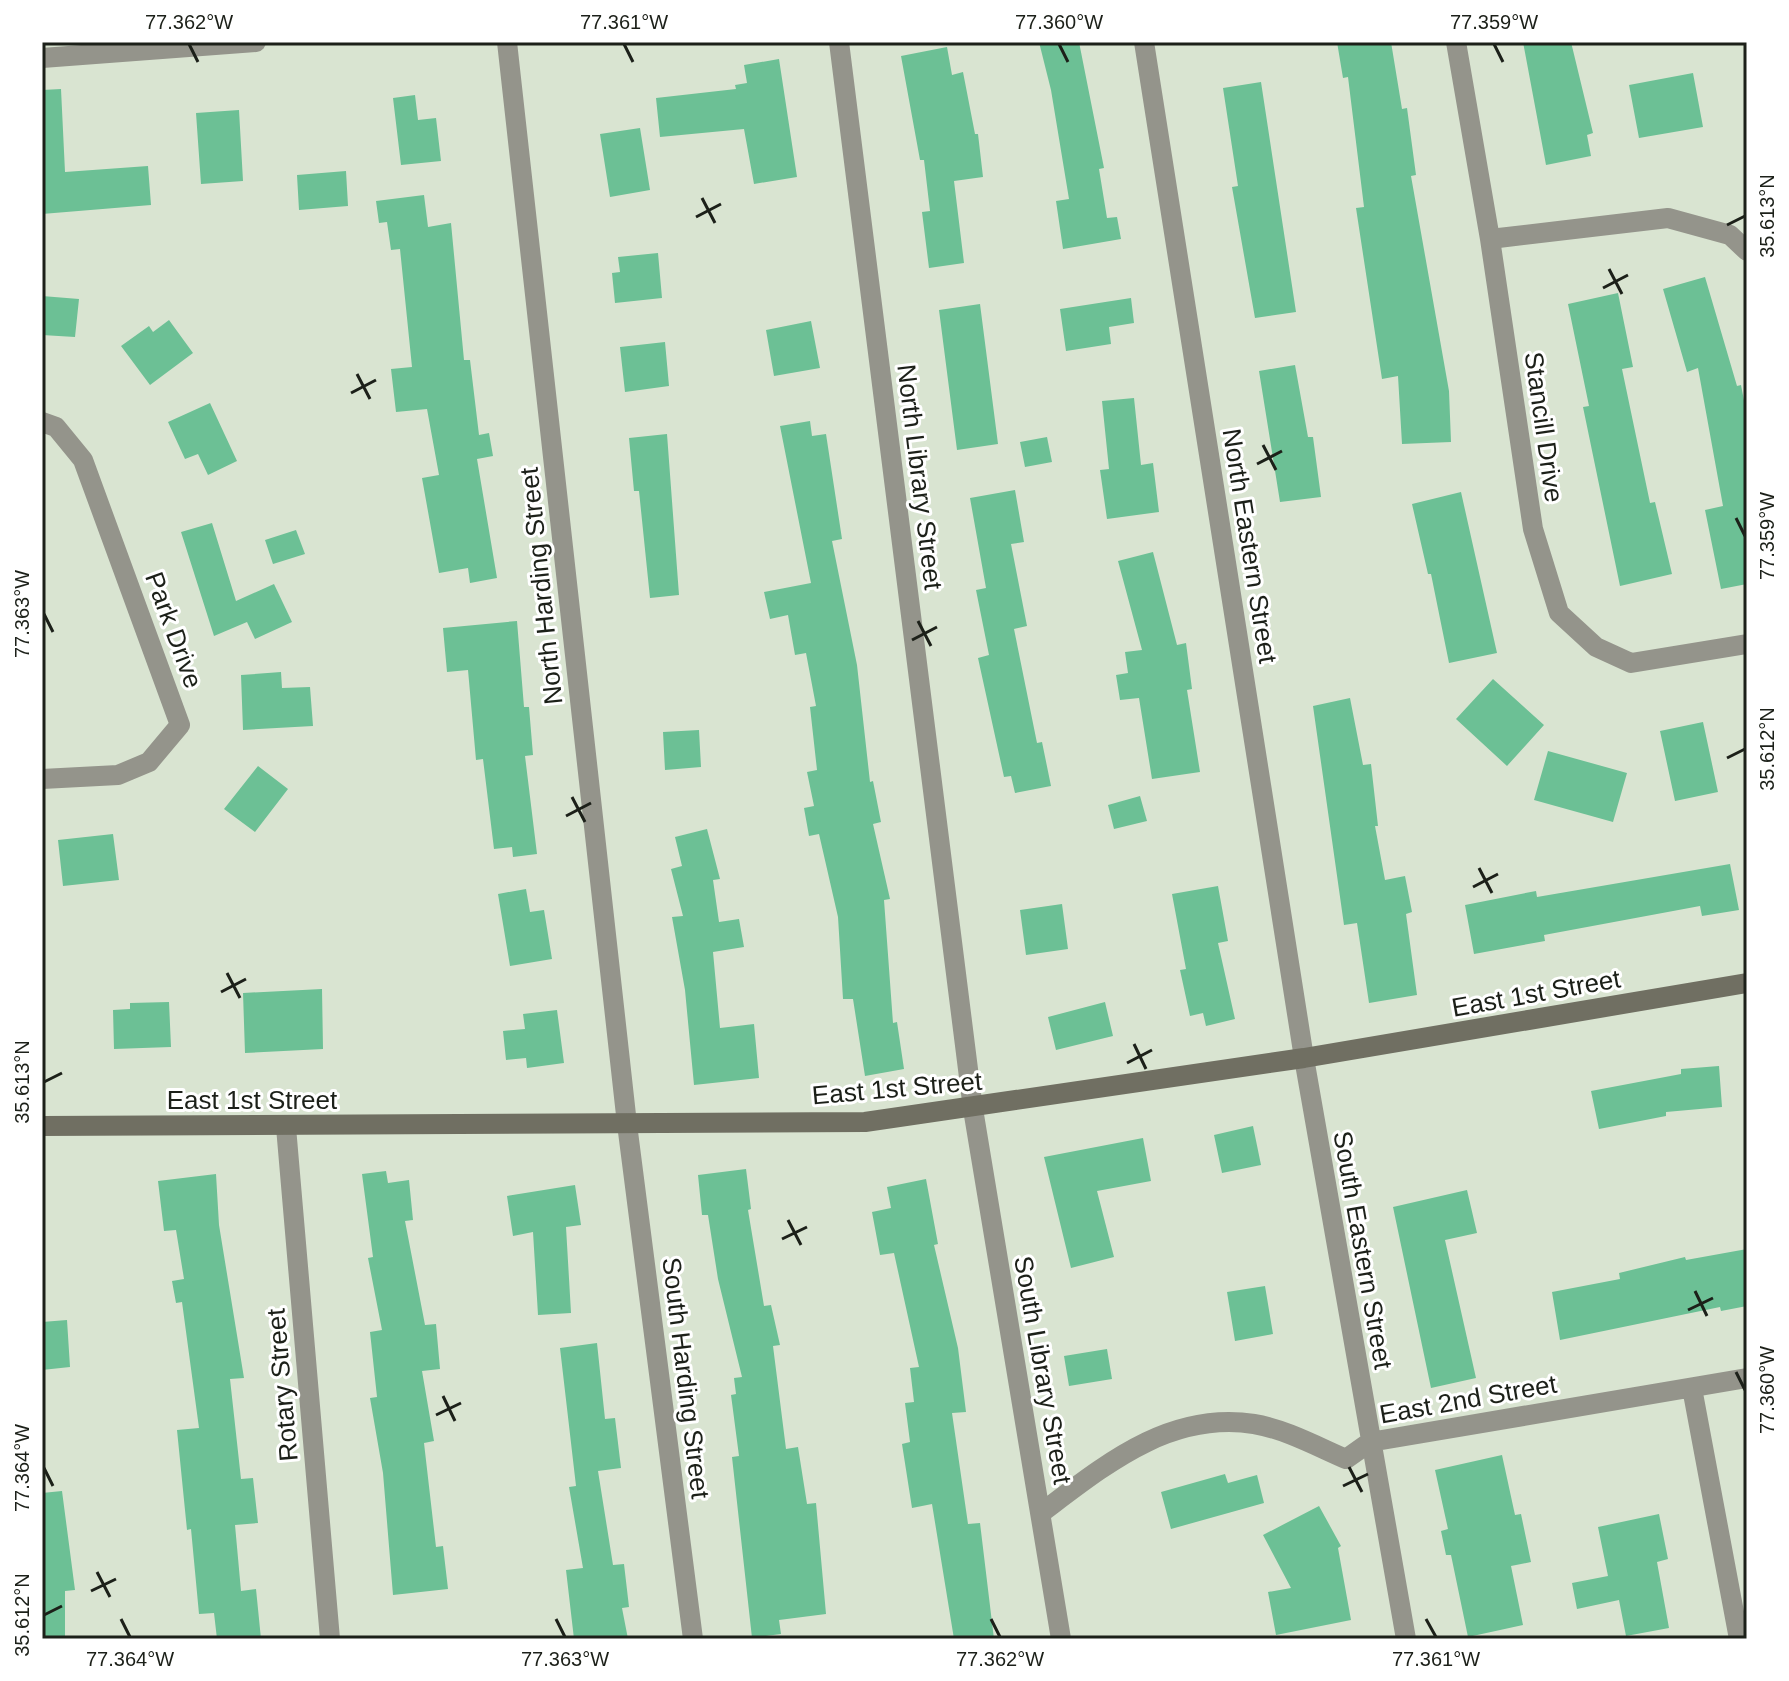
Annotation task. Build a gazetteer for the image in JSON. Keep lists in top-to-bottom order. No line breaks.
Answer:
{"streets":{"street":["Stancill Drive","North Library Street","North Eastern Street","North Harding Street","Park Drive","East 1st Street","South Eastern Street","South Library Street","South Harding Street","Rotary Street","East 2nd Street"]},"crossings":[["North Library Street","East 1st Street"],["North Library Street","South Library Street"],["North Eastern Street","East 1st Street"],["North Eastern Street","South Eastern Street"],["North Harding Street","East 1st Street"],["North Harding Street","South Harding Street"],["East 1st Street","South Eastern Street"],["East 1st Street","South Library Street"],["East 1st Street","South Harding Street"],["East 1st Street","Rotary Street"],["South Eastern Street","East 2nd Street"],["South Library Street","East 2nd Street"]],"coordinates":["77.362°W","77.361°W","77.360°W","77.359°W","35.613°N","77.363°W","35.612°N","77.364°W"]}
